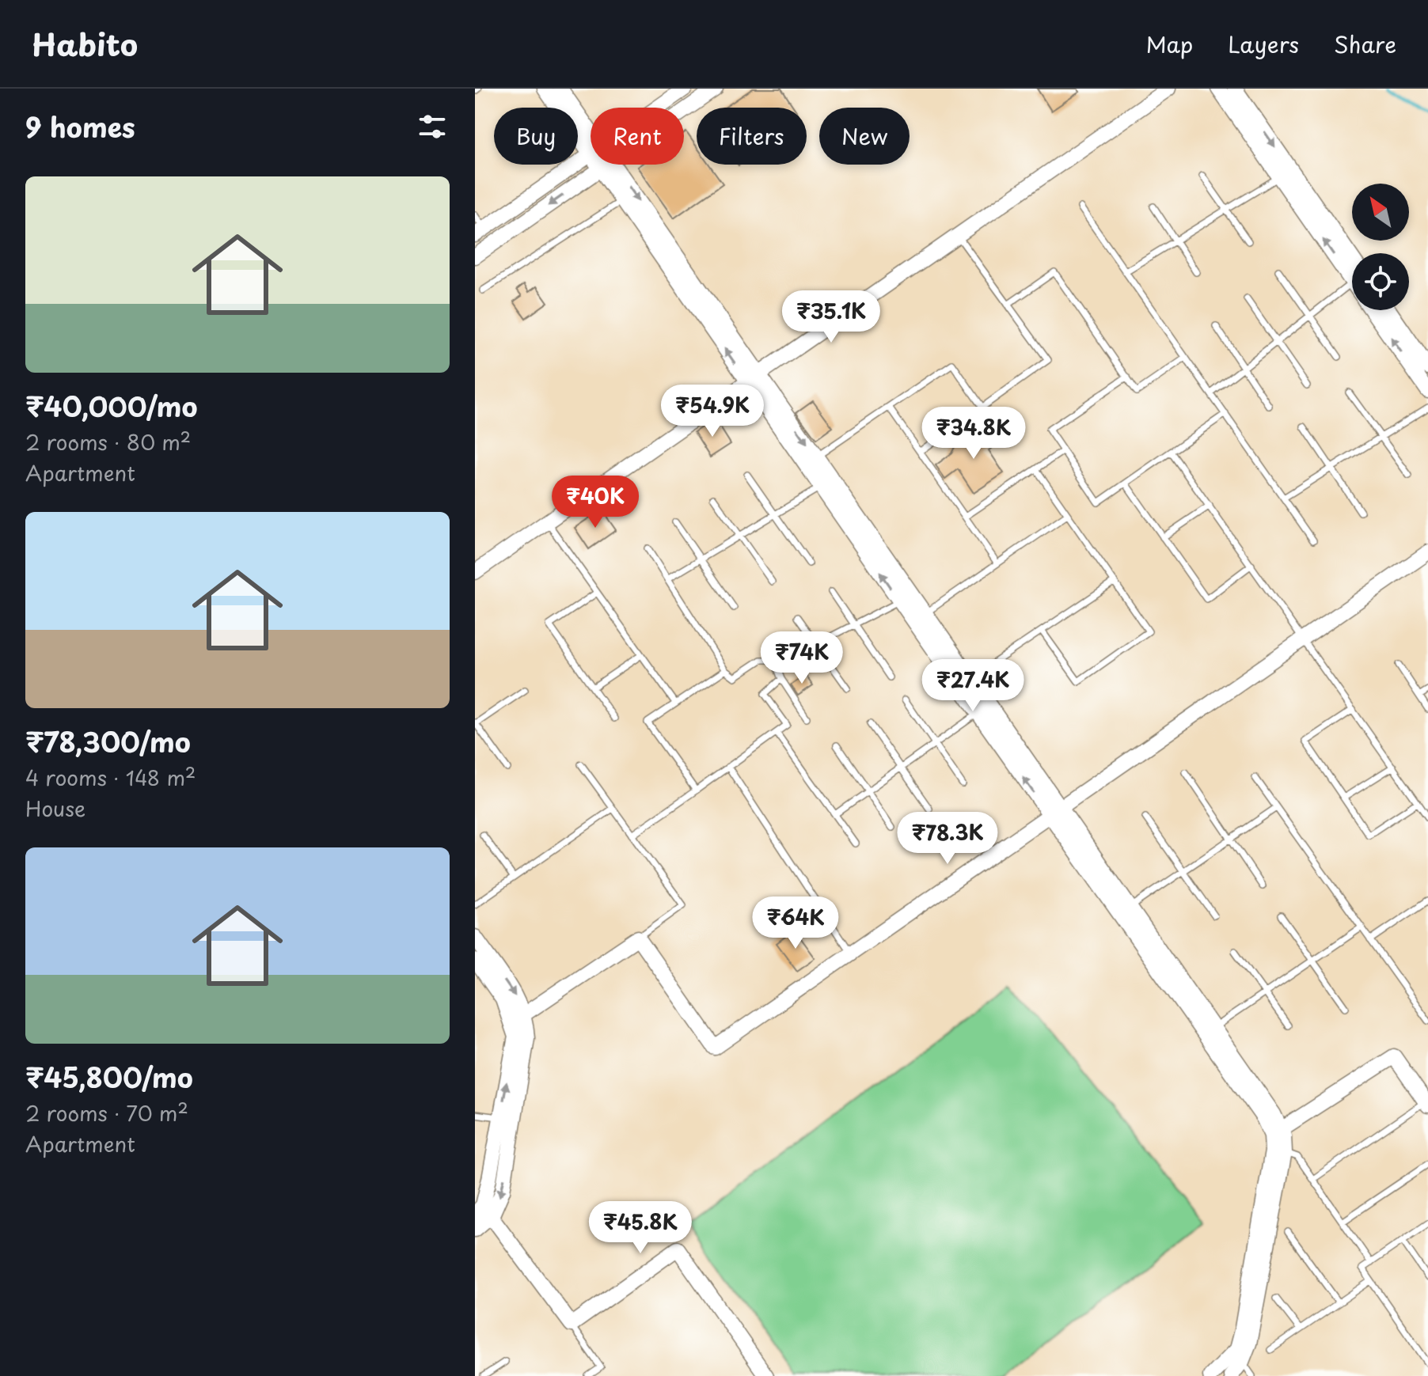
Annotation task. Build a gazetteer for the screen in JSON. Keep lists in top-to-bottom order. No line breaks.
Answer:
{"north":"top left","page":{"header":"Habito","nav":["Map","Layers","Share"],"heading":"9 homes","chip":["Buy","Rent","Filters","New"],"list":[{"name":"₹40,000/mo","note":"2 rooms · 80 m² · Apartment"},{"name":"₹78,300/mo","note":"4 rooms · 148 m² · House"},{"name":"₹45,800/mo","note":"2 rooms · 70 m² · Apartment"}],"price":["₹35.1K","₹54.9K","₹34.8K","₹40K","₹74K","₹27.4K","₹78.3K","₹64K","₹45.8K"]}}
